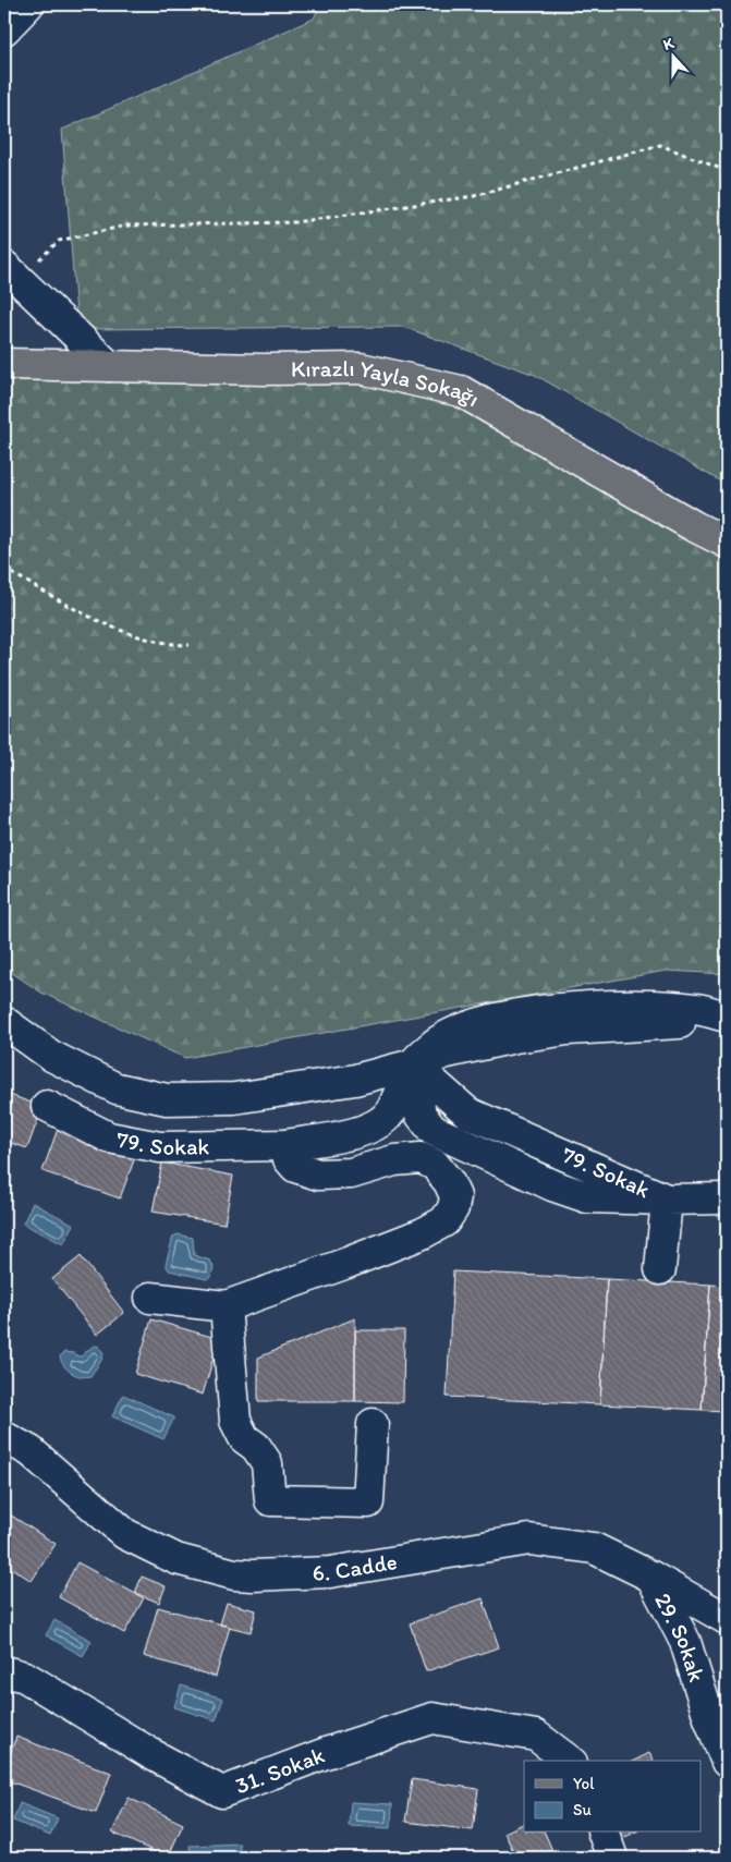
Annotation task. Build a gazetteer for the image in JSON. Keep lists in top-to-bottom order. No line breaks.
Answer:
{"streets":{"main road":["Kırazlı Yayla Sokağı"],"street":["79. Sokak","6. Cadde","29. Sokak","31. Sokak"]},"crossings":[["6. Cadde","29. Sokak"]],"legend":["Yol","Su"],"north":"top"}
